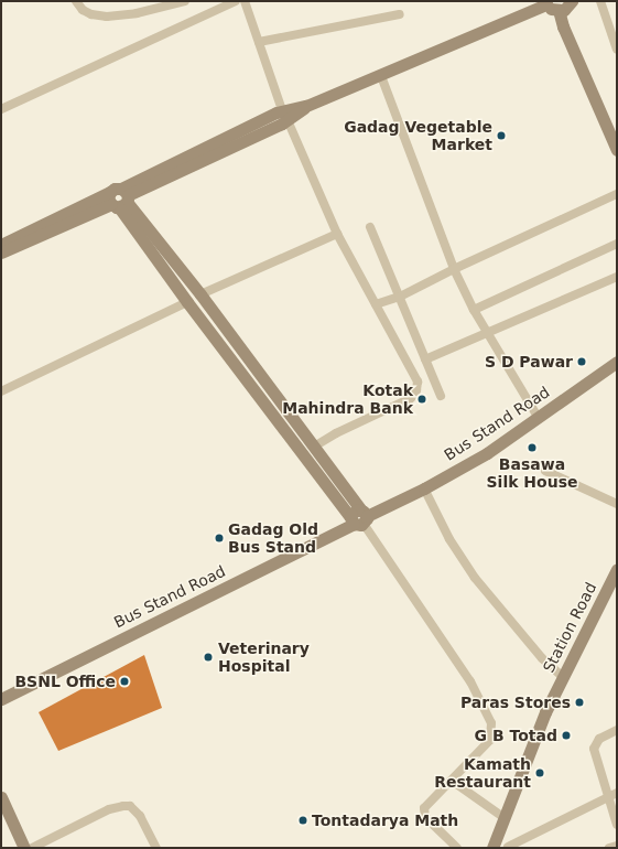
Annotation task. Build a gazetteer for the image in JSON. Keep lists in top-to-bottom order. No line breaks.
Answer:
{"streets":{"street":["Bus Stand Road","Station Road"]},"places":["Gadag Vegetable Market","S D Pawar","Kotak Mahindra Bank","Basawa Silk House","Gadag Old Bus Stand","Veterinary Hospital","BSNL Office","Paras Stores","G B Totad","Kamath Restaurant","Tontadarya Math"]}
